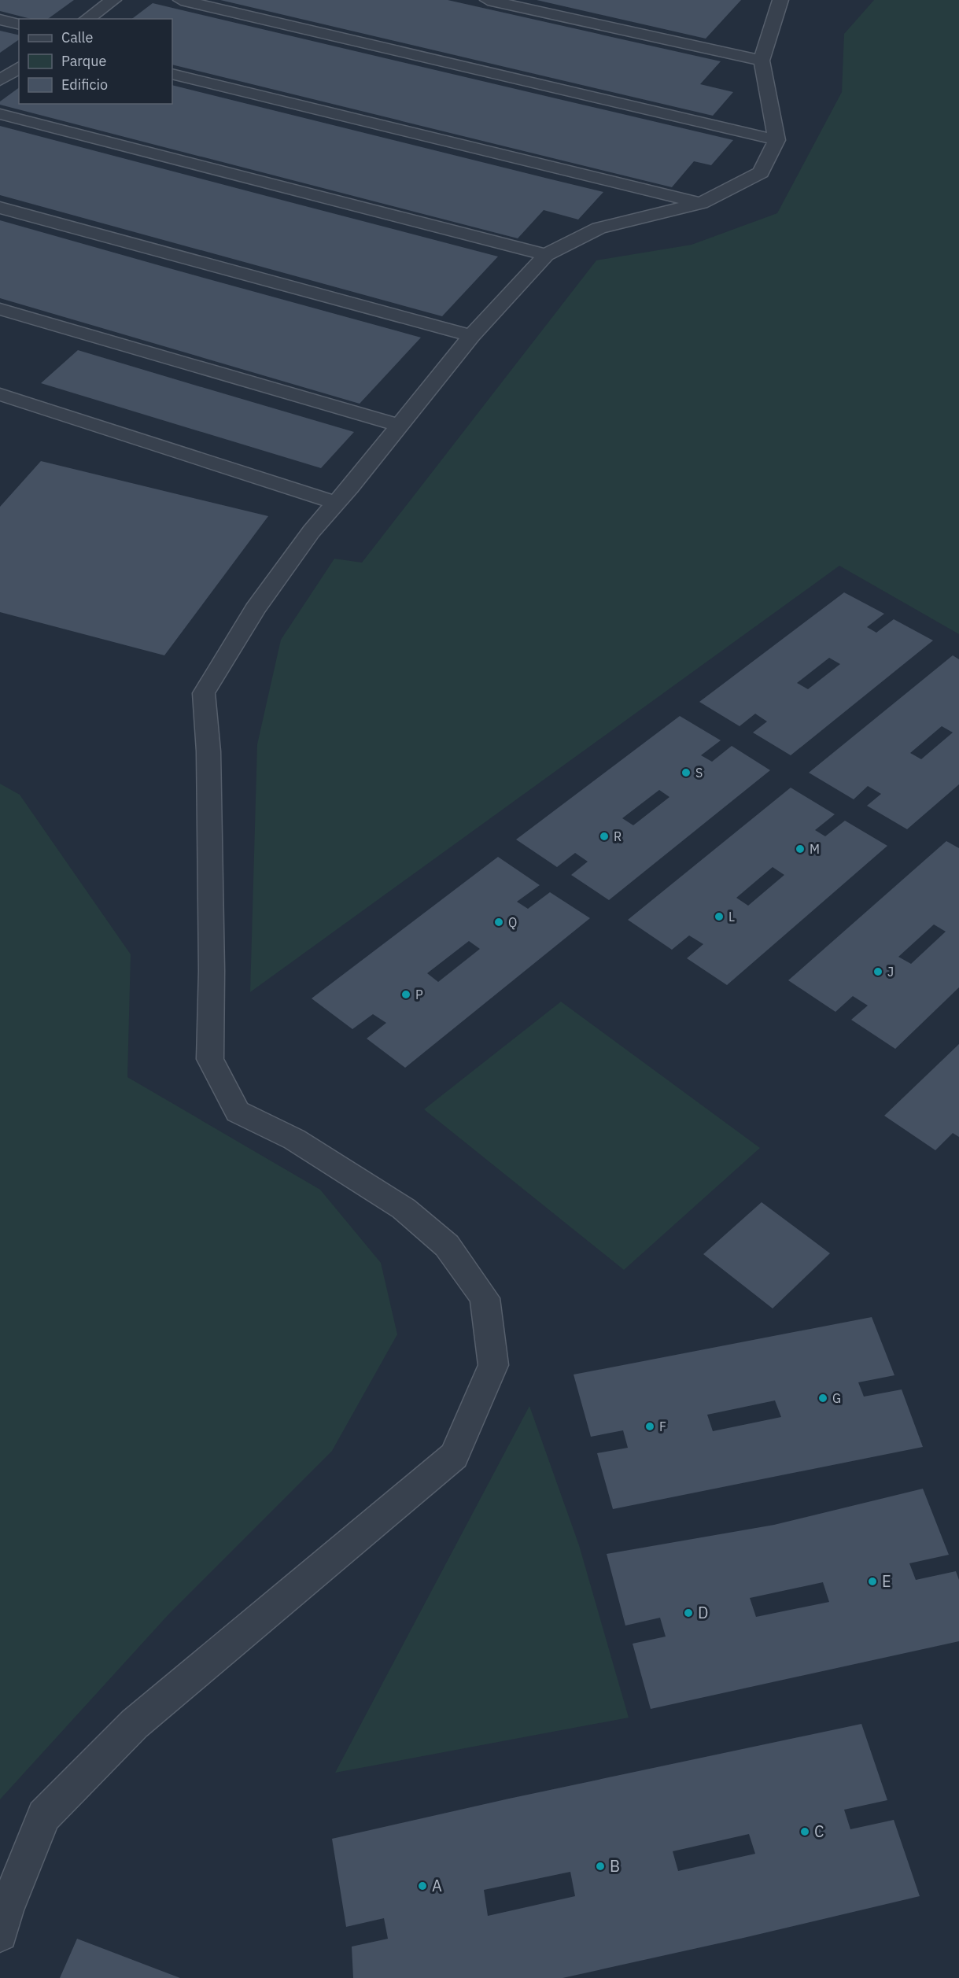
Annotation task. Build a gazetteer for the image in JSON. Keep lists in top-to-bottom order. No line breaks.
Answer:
{"places":["S","R","M","L","Q","J","P","G","F","E","D","C","B","A"],"legend":["Calle","Parque","Edificio"]}
